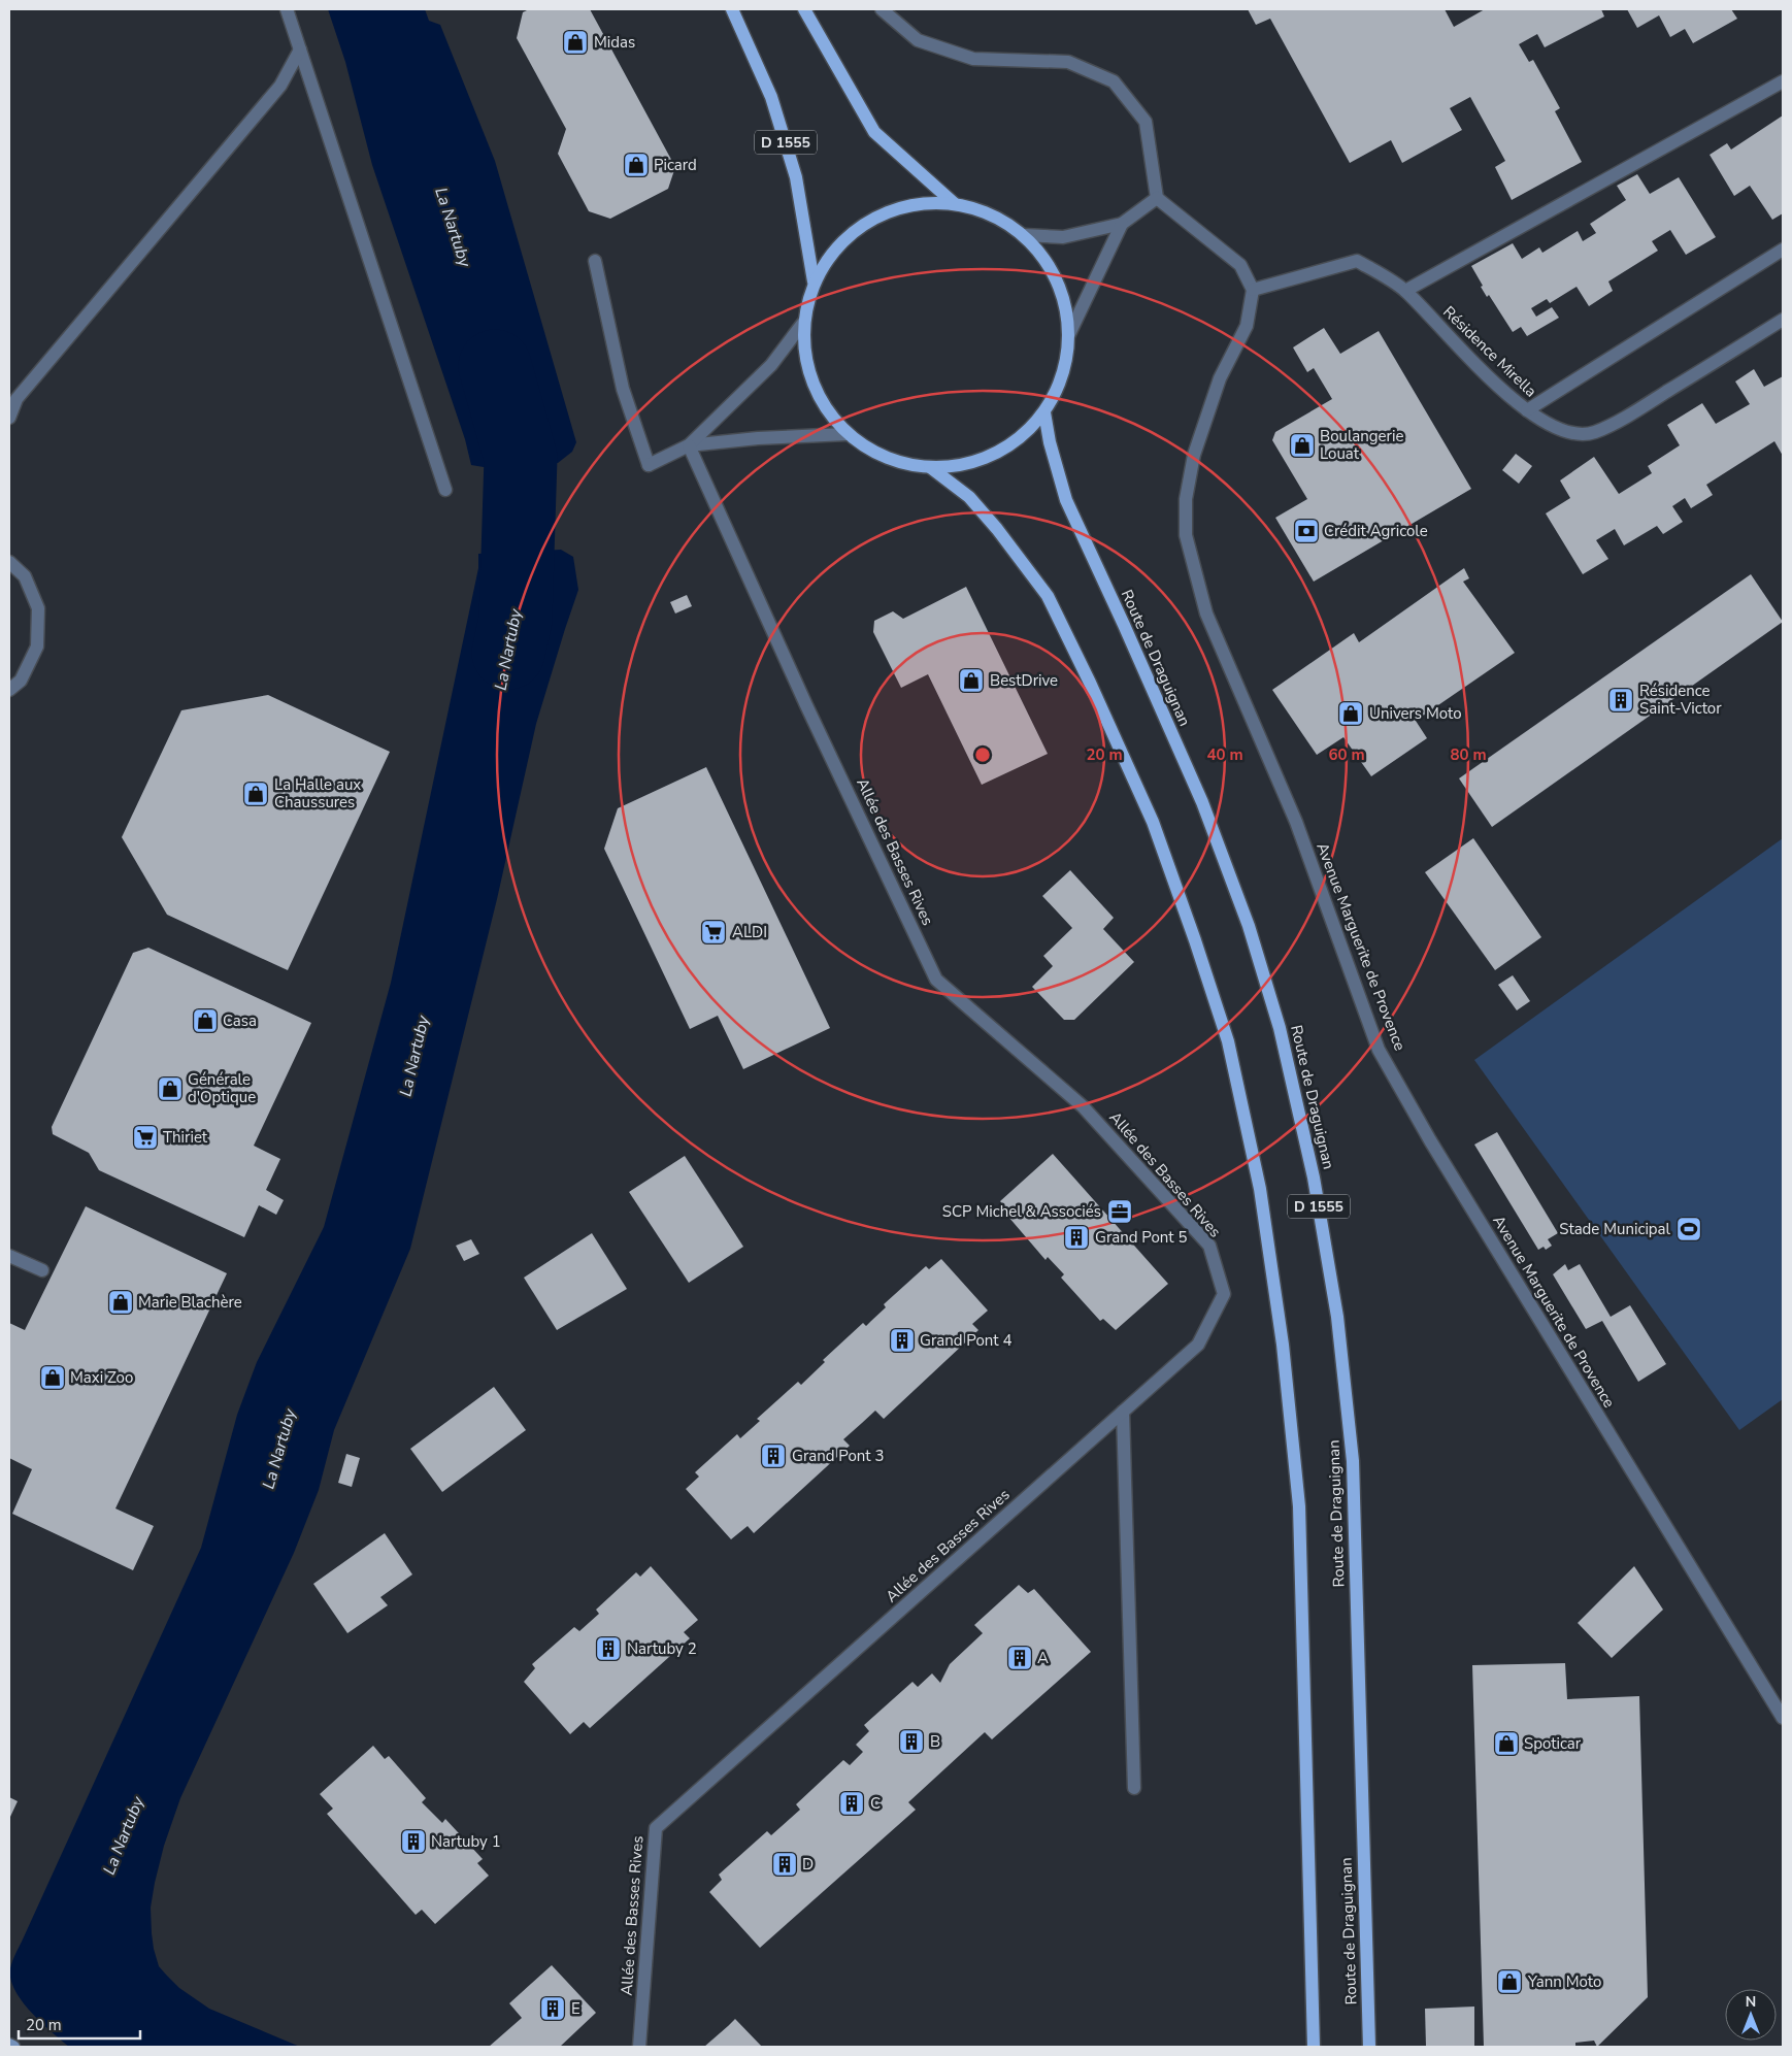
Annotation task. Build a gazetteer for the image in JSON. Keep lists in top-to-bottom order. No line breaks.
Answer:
{"streets":{"main road":["D 1555","Route de Draguignan"],"street":["Résidence Mirella","Allée des Basses Rives","Avenue Marguerite de Provence"]},"crossings":[["Résidence Mirella","Avenue Marguerite de Provence"]],"water":["La Nartuby"],"places":{"shop":["Midas","Picard","Boulangerie Louat","BestDrive","Univers Moto","La Halle aux Chaussures","Casa","Générale d'Optique","Marie Blachère","Maxi Zoo","Spoticar","Yann Moto"],"bank":["Crédit Agricole"],"building":["Résidence Saint-Victor","Grand Pont 5","Grand Pont 4","Grand Pont 3","Nartuby 2","A","B","C","Nartuby 1","D","E"],"supermarket":["ALDI","Thiriet"],"office":["SCP Michel & Associés"],"sports":["Stade Municipal"]},"scale_bar":"20 m","north":"top","rings":["20 m","40 m","60 m","80 m"]}
